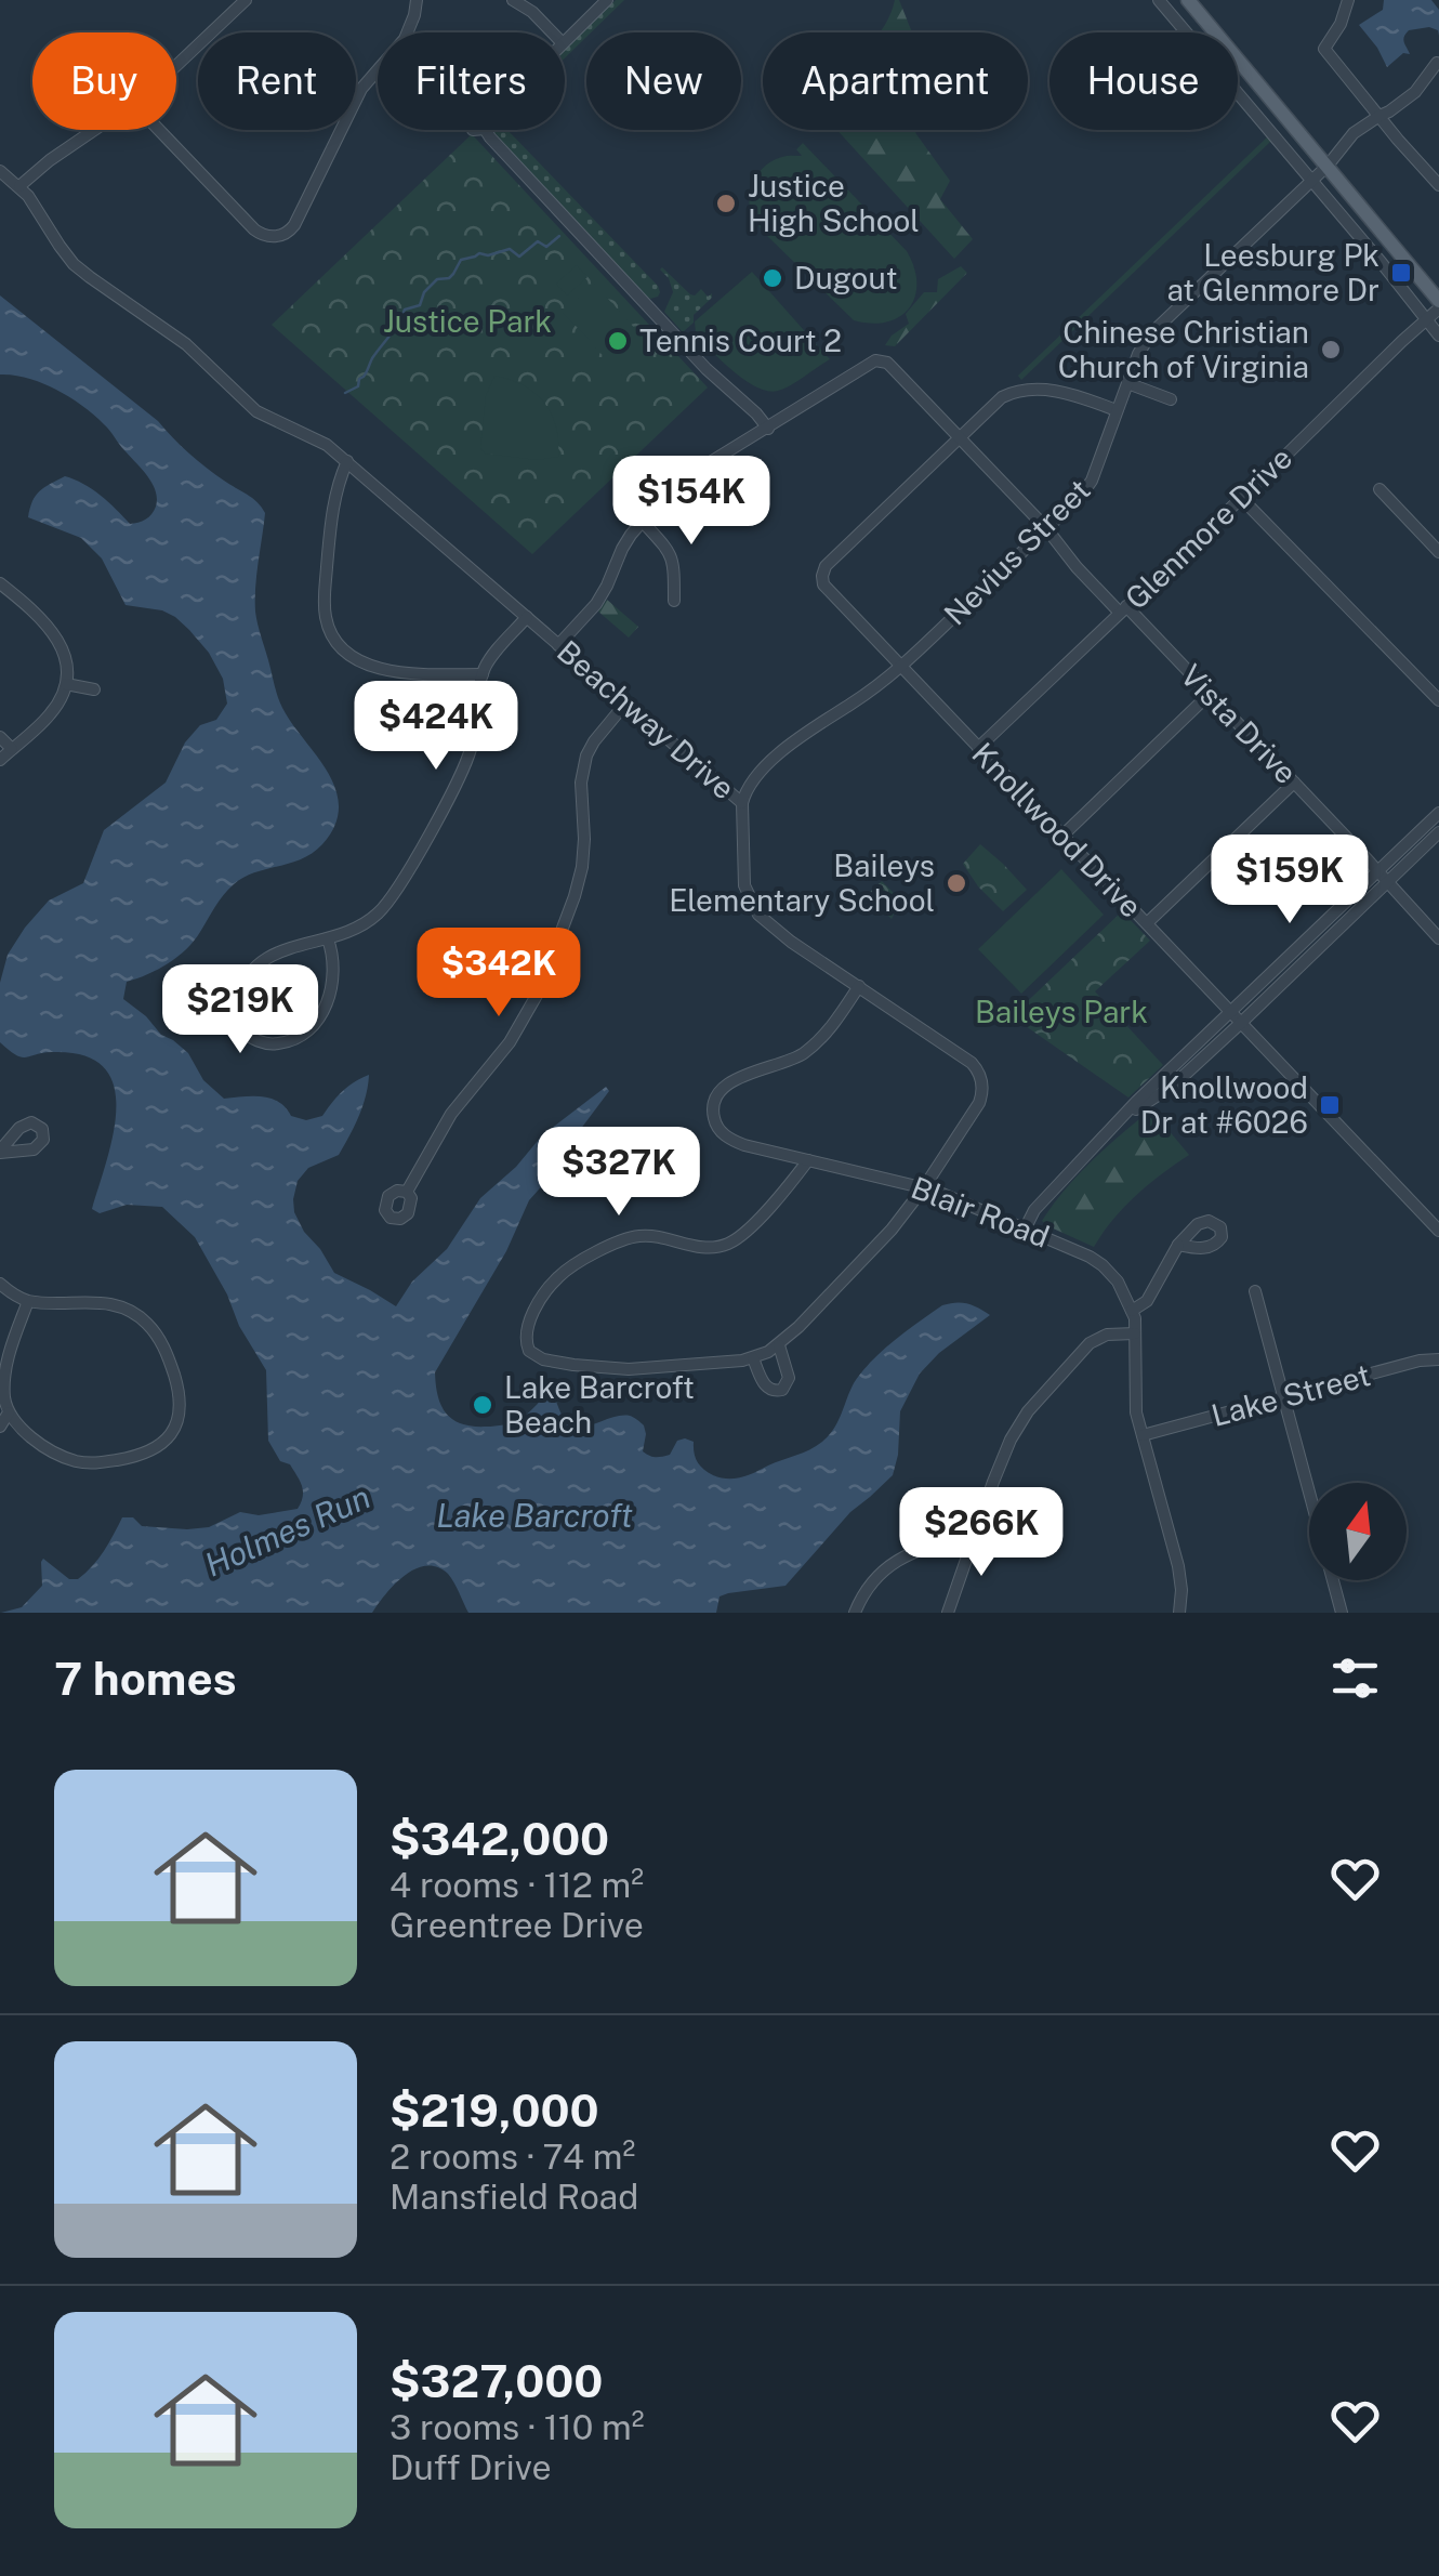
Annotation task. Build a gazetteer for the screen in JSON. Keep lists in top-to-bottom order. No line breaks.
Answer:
{"streets":{"street":["Glenmore Drive","Nevius Street","Beachway Drive","Vista Drive","Knollwood Drive","Blair Road","Lake Street"]},"crossings":[["Glenmore Drive","Vista Drive"],["Glenmore Drive","Knollwood Drive"],["Nevius Street","Beachway Drive"],["Nevius Street","Vista Drive"],["Nevius Street","Knollwood Drive"],["Beachway Drive","Blair Road"],["Vista Drive","Knollwood Drive"],["Blair Road","Lake Street"]],"water":["Lake Barcroft","Holmes Run"],"parks":["Justice Park","Baileys Park"],"places":{"other":["Justice High School","Dugout","Tennis Court 2","Chinese Christian Church of Virginia","Baileys Elementary School","Lake Barcroft Beach"],"transit":["Leesburg Pk at Glenmore Dr","Knollwood Dr at #6026"]},"north":"top","page":{"chip":["Buy","Rent","Filters","New","Apartment","House"],"price":["$154K","$424K","$159K","$342K","$219K","$327K","$266K"],"heading":"7 homes","list":[{"name":"$342,000","note":"4 rooms · 112 m² · Greentree Drive"},{"name":"$219,000","note":"2 rooms · 74 m² · Mansfield Road"},{"name":"$327,000","note":"3 rooms · 110 m² · Duff Drive"}]}}
